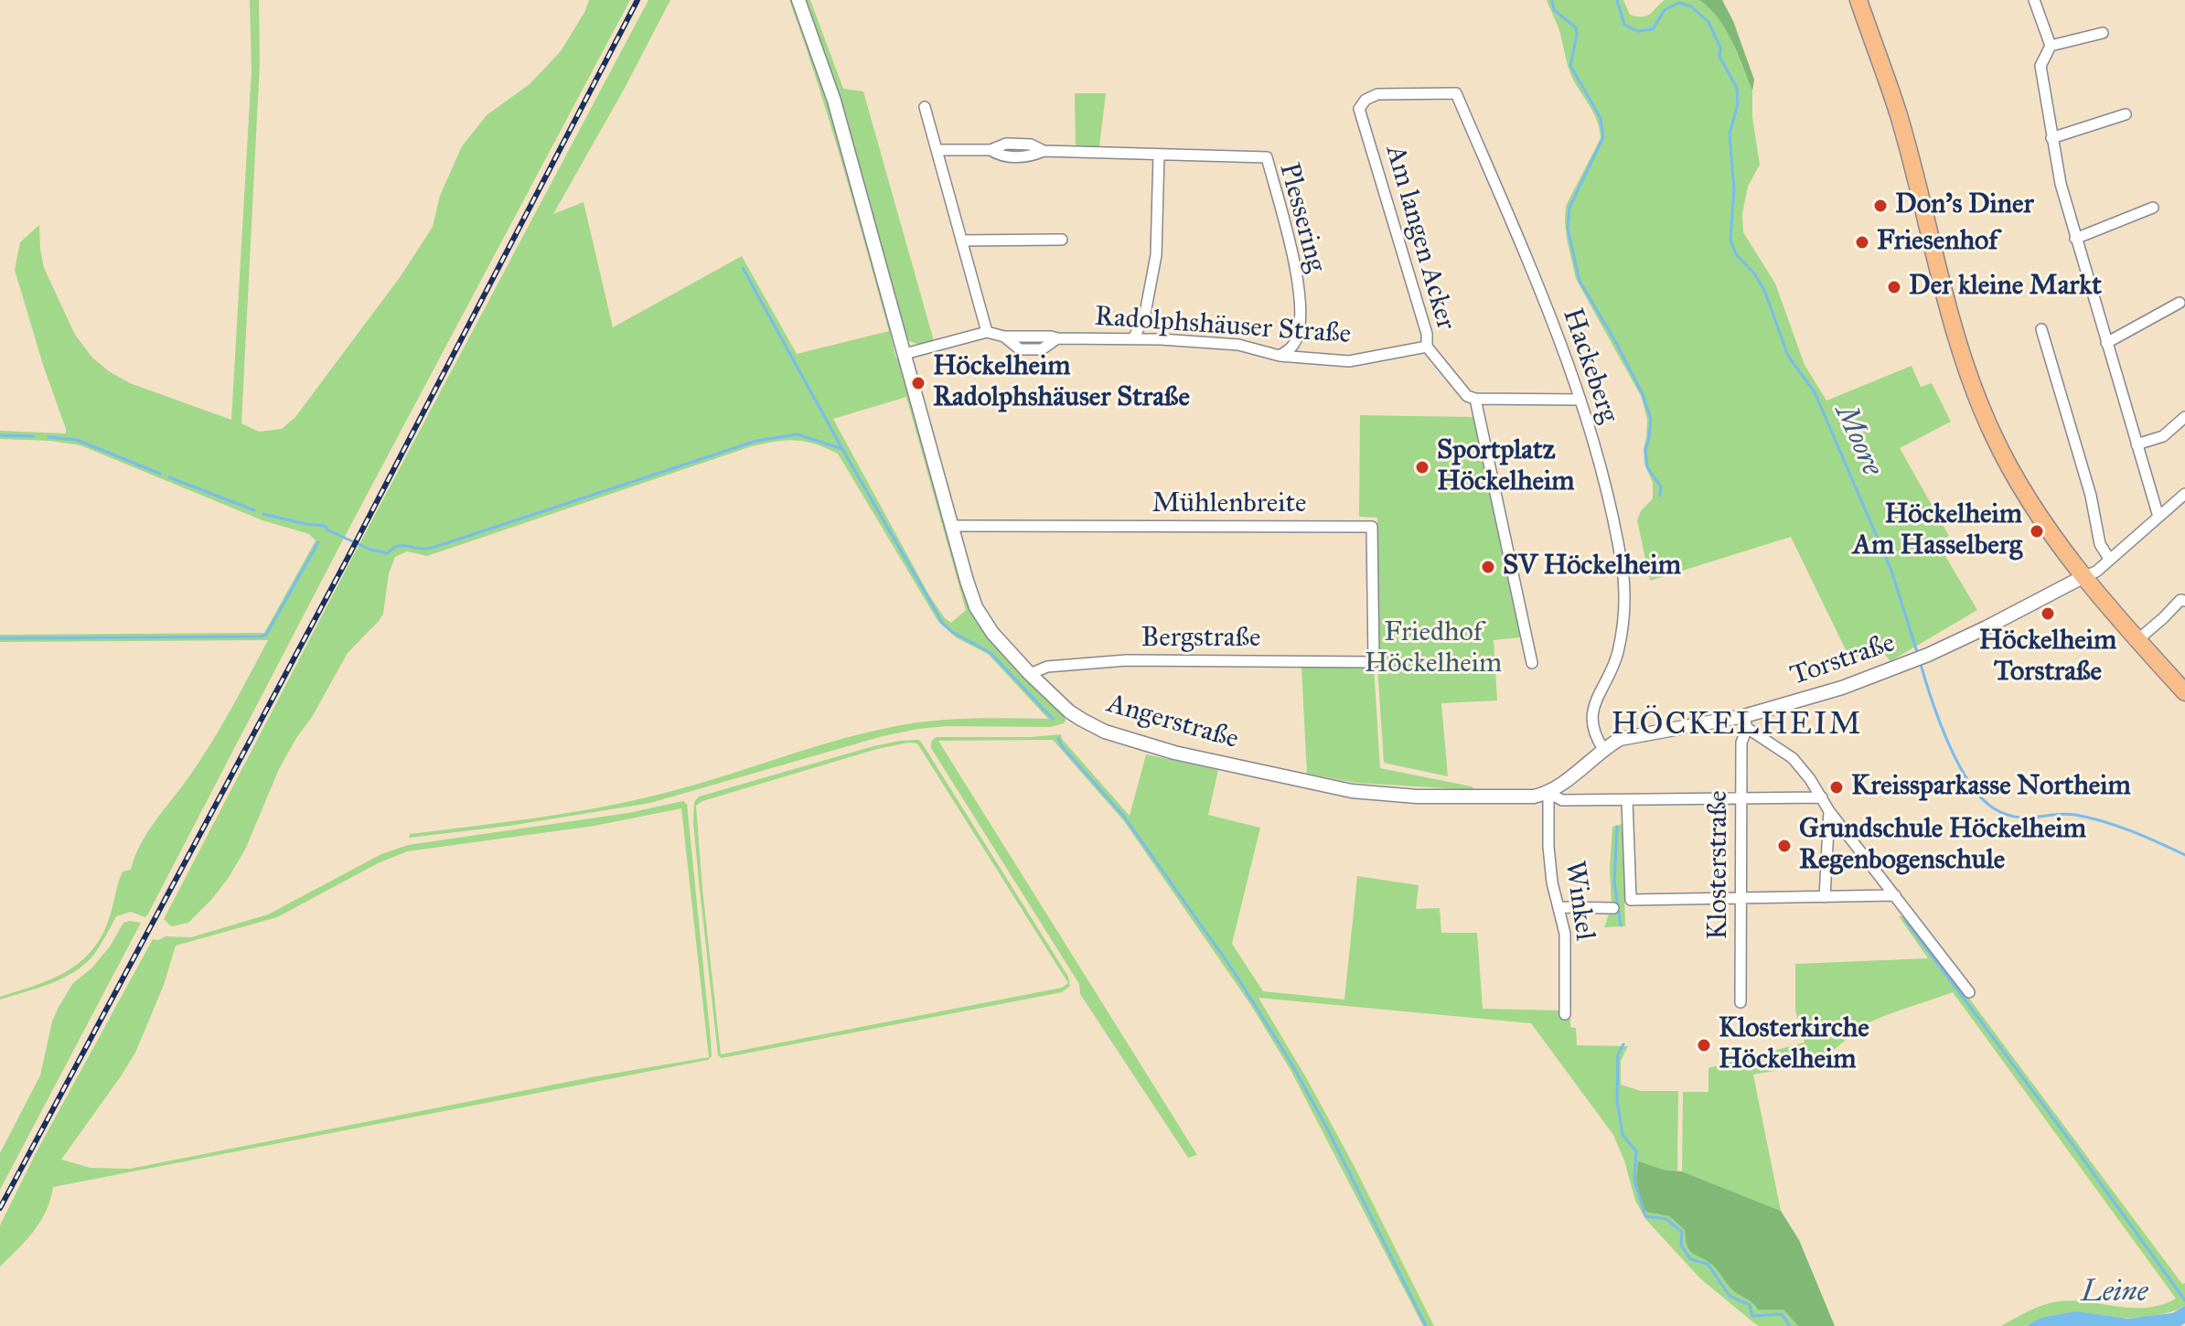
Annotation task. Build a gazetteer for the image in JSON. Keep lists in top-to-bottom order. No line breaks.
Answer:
{"streets":{"street":["Plessering","Am langen Acker","Radolphshäuser Straße","Hackeberg","Mühlenbreite","Bergstraße","Torstraße","Angerstraße","Klosterstraße","Winkel"]},"crossings":[["Am langen Acker","Radolphshäuser Straße"],["Am langen Acker","Hackeberg"],["Radolphshäuser Straße","Angerstraße"],["Hackeberg","Torstraße"],["Mühlenbreite","Bergstraße"],["Mühlenbreite","Angerstraße"],["Bergstraße","Angerstraße"],["Torstraße","Klosterstraße"],["Angerstraße","Winkel"]],"districts":["HÖCKELHEIM"],"water":["Moore","Leine"],"parks":["Friedhof Höckelheim"],"places":["Don's Diner","Friesenhof","Der kleine Markt","Höckelheim Radolphshäuser Straße","Sportplatz Höckelheim","Höckelheim Am Hasselberg","SV Höckelheim","Höckelheim Torstraße","Kreissparkasse Northeim","Grundschule Höckelheim Regenbogenschule","Klosterkirche Höckelheim"]}
